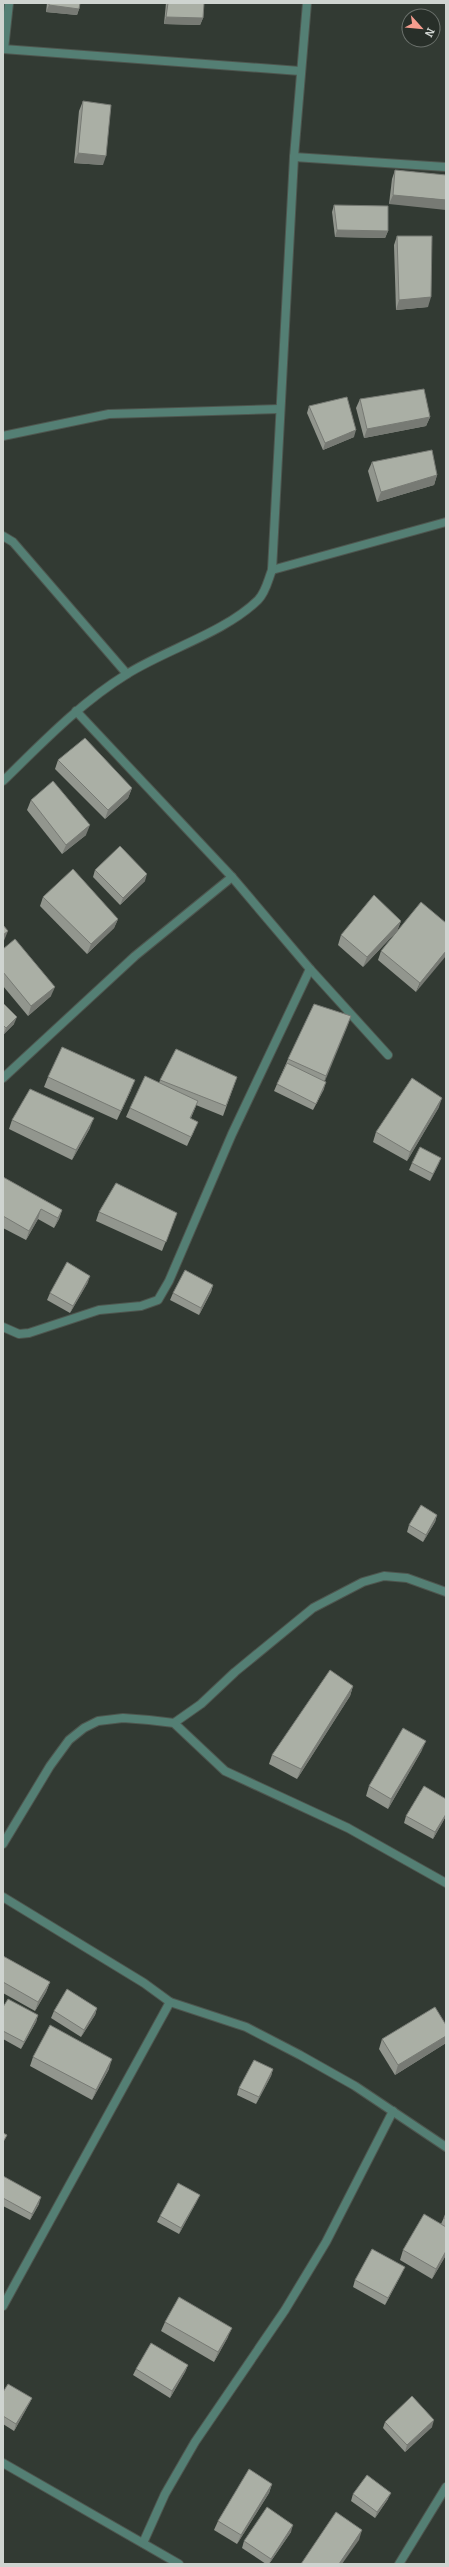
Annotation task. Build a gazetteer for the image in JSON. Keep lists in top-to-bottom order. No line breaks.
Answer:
{"north":"bottom right"}
